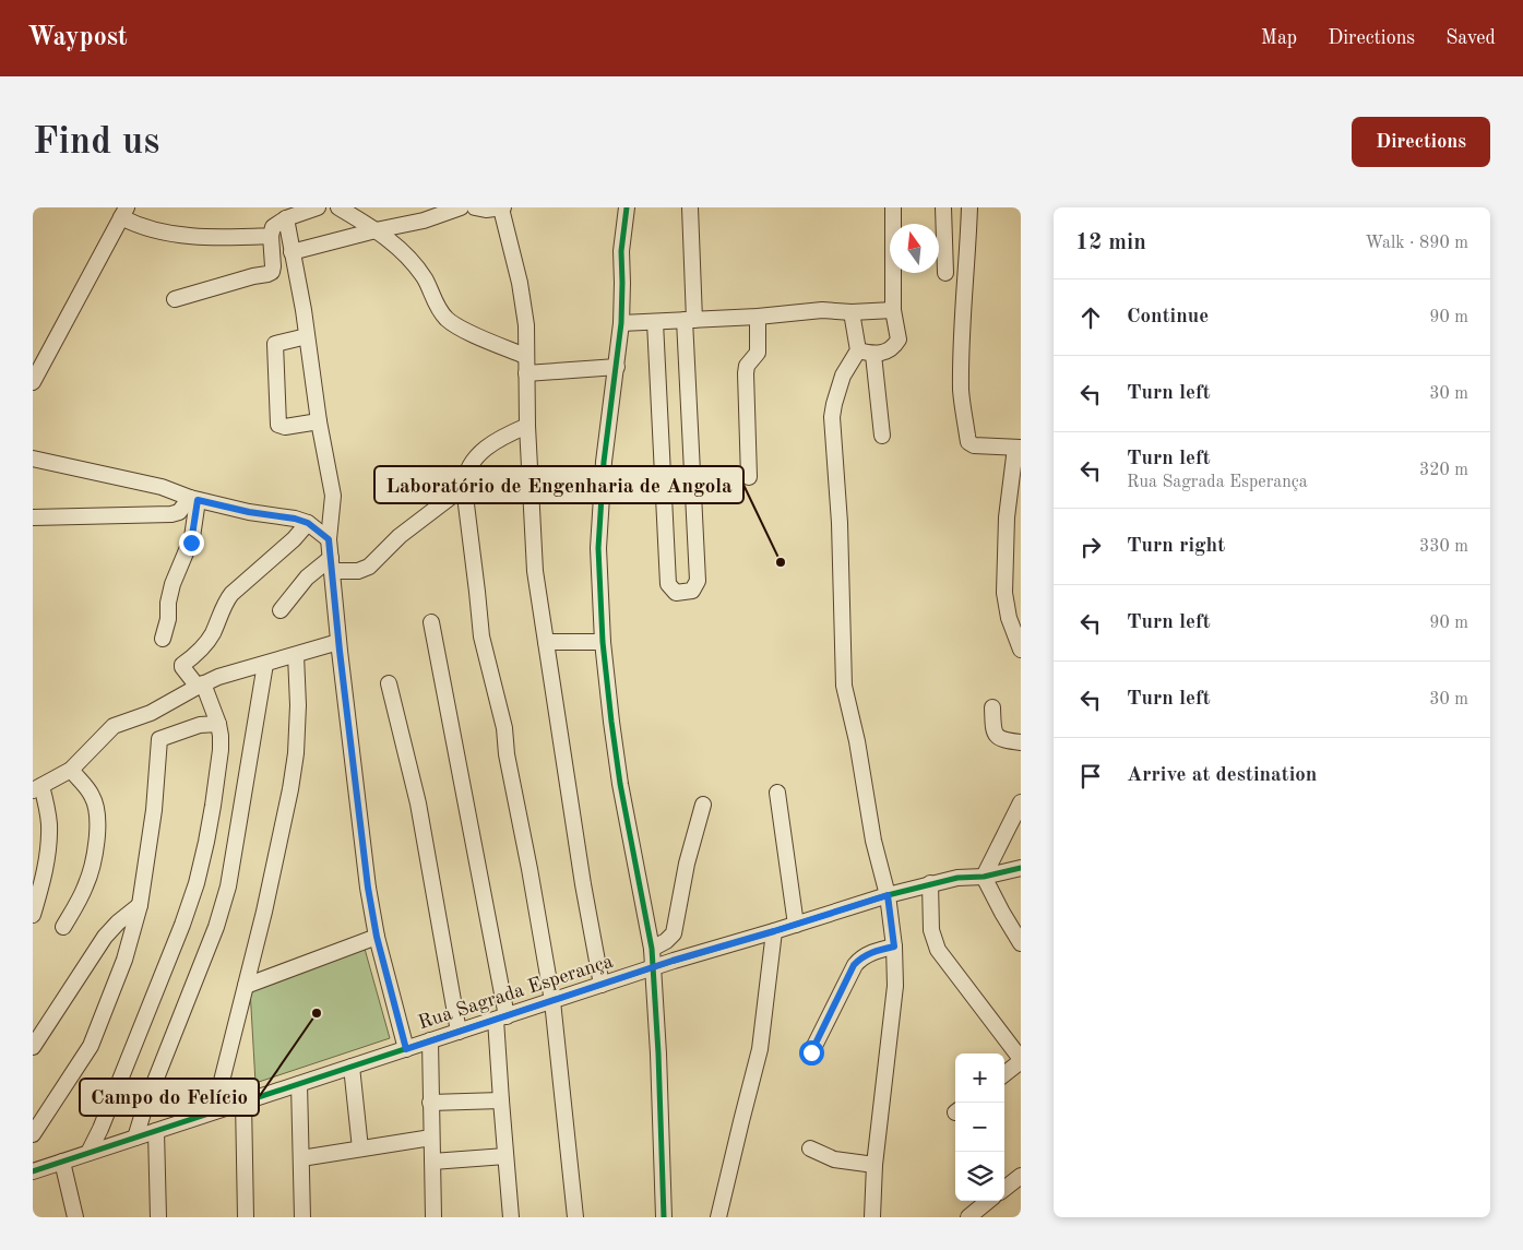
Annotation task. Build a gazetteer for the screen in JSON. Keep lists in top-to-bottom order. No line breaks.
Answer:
{"streets":{"street":["Rua Sagrada Esperança"]},"places":["Laboratório de Engenharia de Angola","Campo do Felício"],"north":"top","page":{"header":"Waypost","nav":["Map","Directions","Saved"],"buttons":"Directions","title":"Find us","heading":["12 min","Walk · 890 m"],"list":[["Continue","90 m"],["Turn left","30 m"],["Turn left","Rua Sagrada Esperança","320 m"],["Turn right","330 m"],["Turn left","90 m"],["Turn left","30 m"],"Arrive at destination"],"map_buttons":["+","−"]}}
